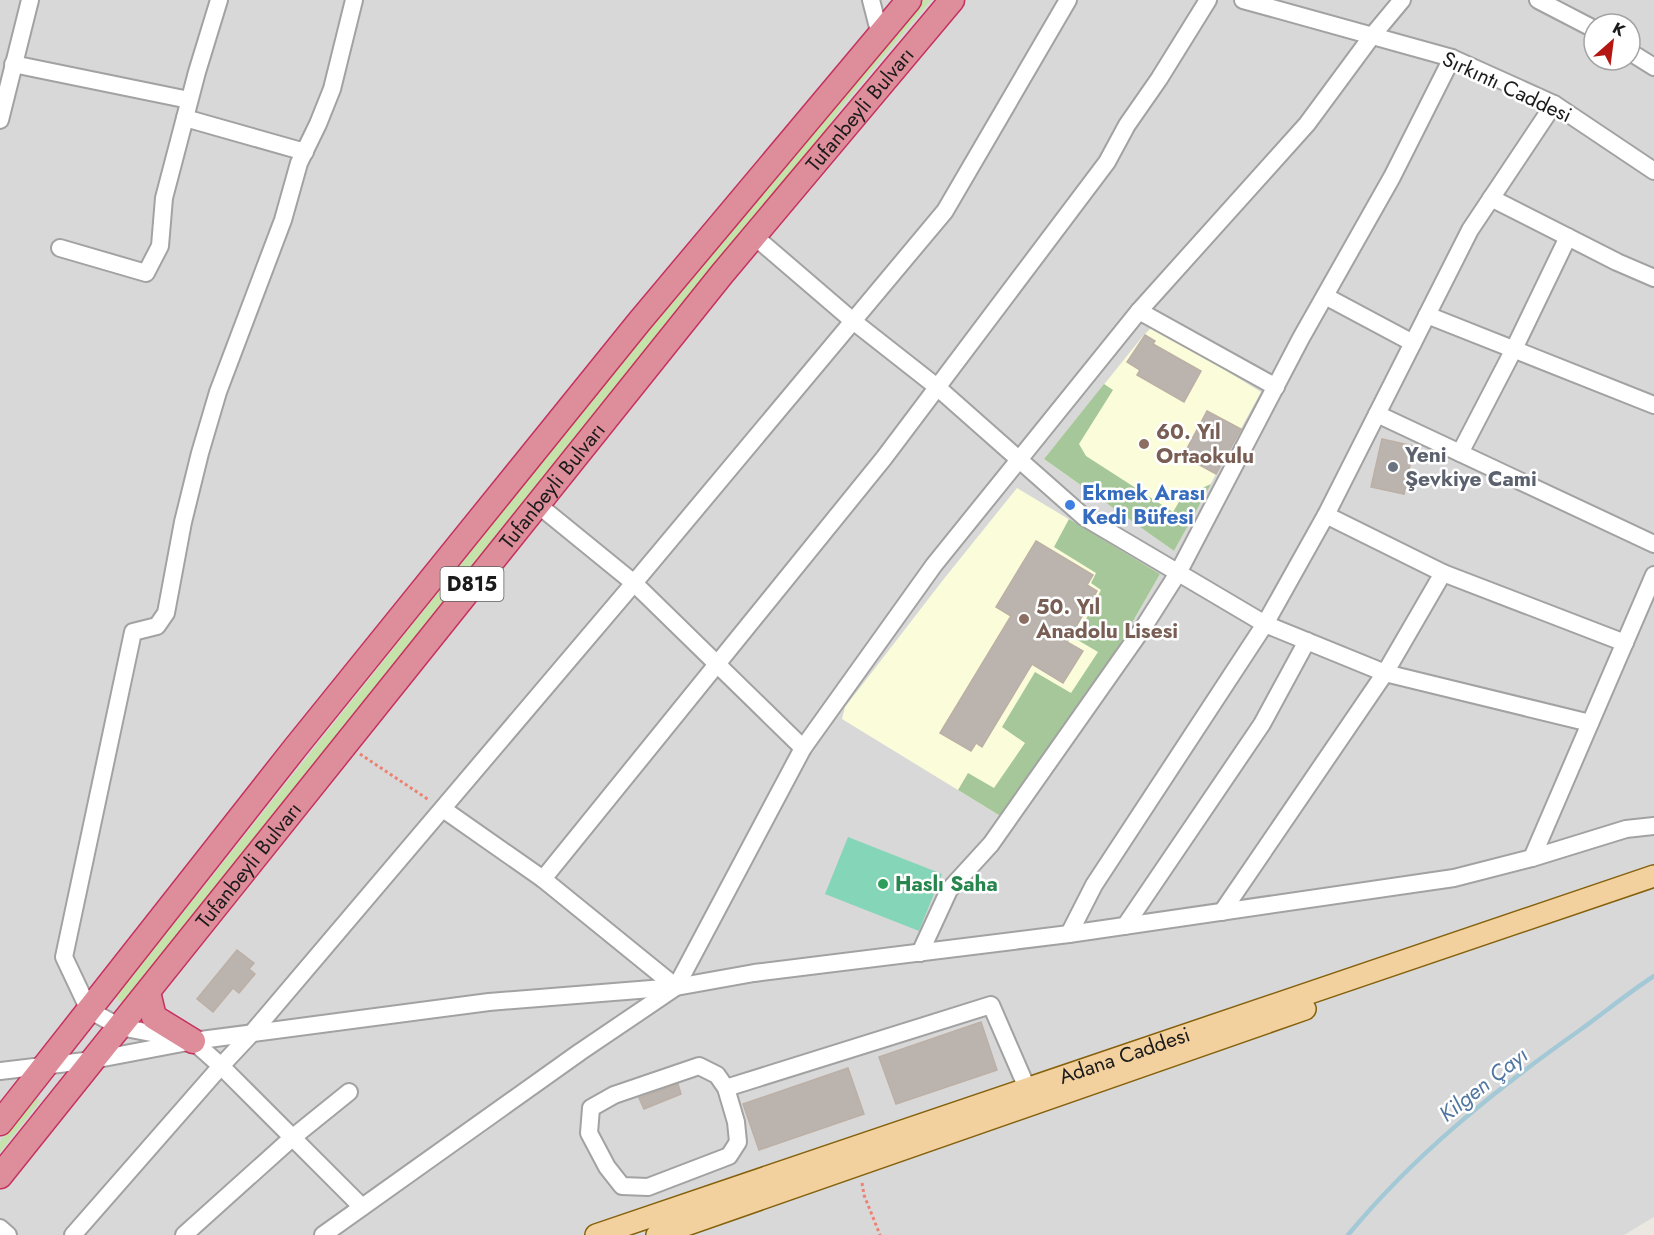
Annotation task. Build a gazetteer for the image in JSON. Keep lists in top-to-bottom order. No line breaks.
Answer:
{"streets":{"highway":["Tufanbeyli Bulvarı","D815"],"main road":["Adana Caddesi"],"street":["Sırkıntı Caddesi"]},"water":["Kilgen Çayı"],"places":["60. Yıl Ortaokulu","Yeni Şevkiye Cami","Ekmek Arası Kedi Büfesi","50. Yıl Anadolu Lisesi","Haslı Saha"],"north":"top right"}
